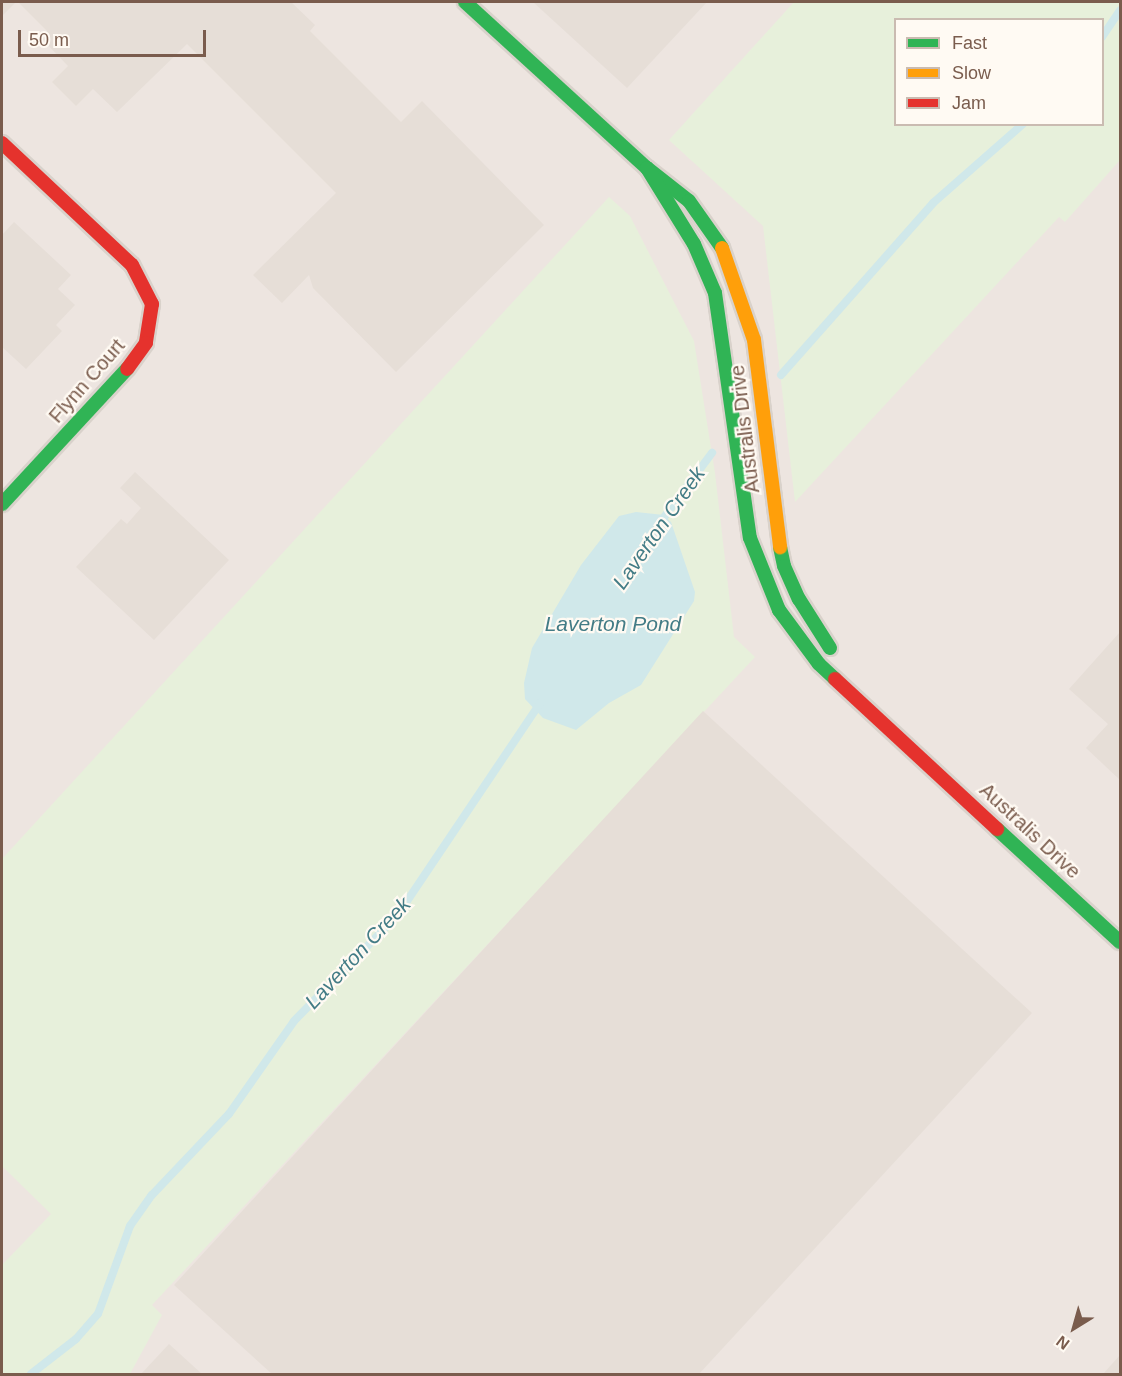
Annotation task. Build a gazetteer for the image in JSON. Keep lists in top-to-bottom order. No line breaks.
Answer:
{"streets":{"street":["Flynn Court","Australis Drive"]},"water":["Laverton Creek","Laverton Pond"],"legend":["Fast","Slow","Jam"],"scale_bar":"50 m","north":"bottom left"}
